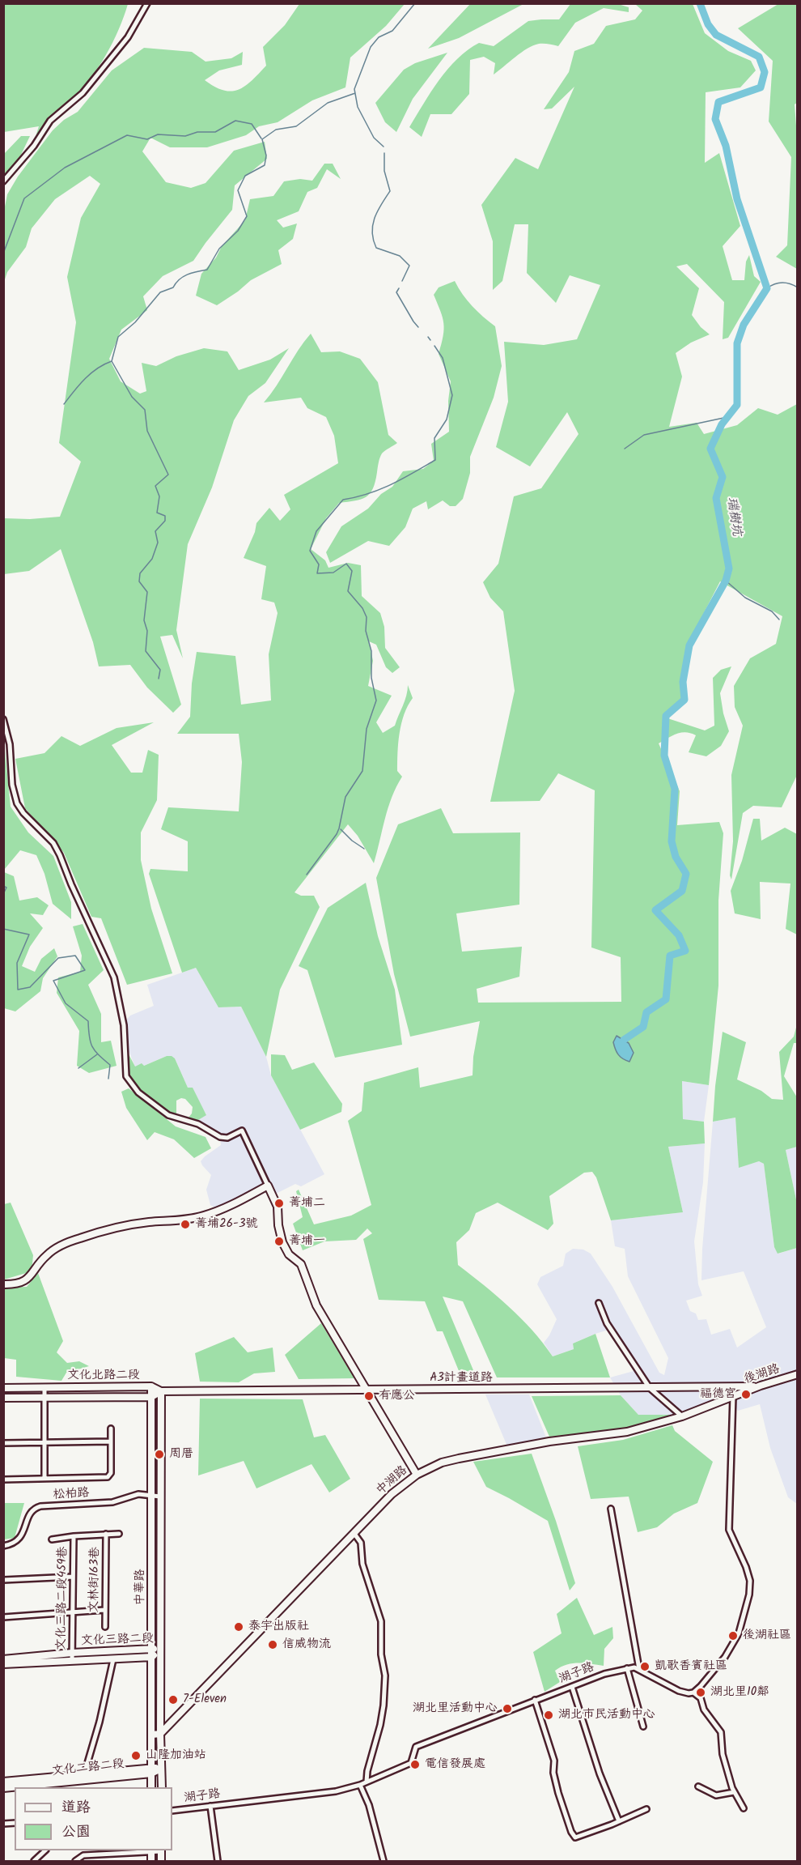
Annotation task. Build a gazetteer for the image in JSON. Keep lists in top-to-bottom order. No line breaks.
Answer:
{"streets":{"street":["後湖路","文化北路二段","A3計畫道路","中湖路","松柏路","文林街163巷","中華路","文化三路二段459巷","文化三路二段","湖子路","文化二路二段"]},"crossings":[["後湖路","A3計畫道路"],["後湖路","中湖路"],["文化北路二段","A3計畫道路"],["文化北路二段","中華路"],["A3計畫道路","中華路"],["中湖路","中華路"],["松柏路","中華路"],["中華路","文化三路二段"],["中華路","文化二路二段"],["文化三路二段459巷","文化三路二段"]],"water":["瑞樹坑"],"places":["菁埔二","菁埔26-3號","菁埔一","福德宮","有應公","周厝","泰宇出版社","後湖社區","信威物流","凱歌香賓社區","湖北里10鄰","7-Eleven","湖北里活動中心","湖北市民活動中心","山隆加油站","電信發展處"],"legend":["道路","公園"]}
